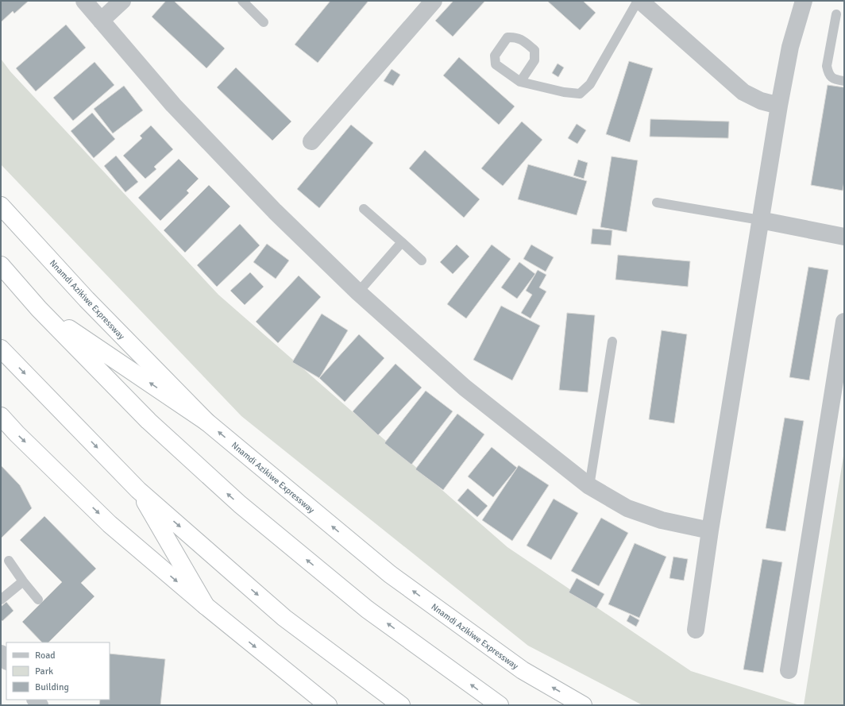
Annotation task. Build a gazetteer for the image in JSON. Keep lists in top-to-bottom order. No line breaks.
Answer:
{"streets":{"highway":["Nnamdi Azikiwe Expressway"]},"legend":["Road","Park","Building"]}
